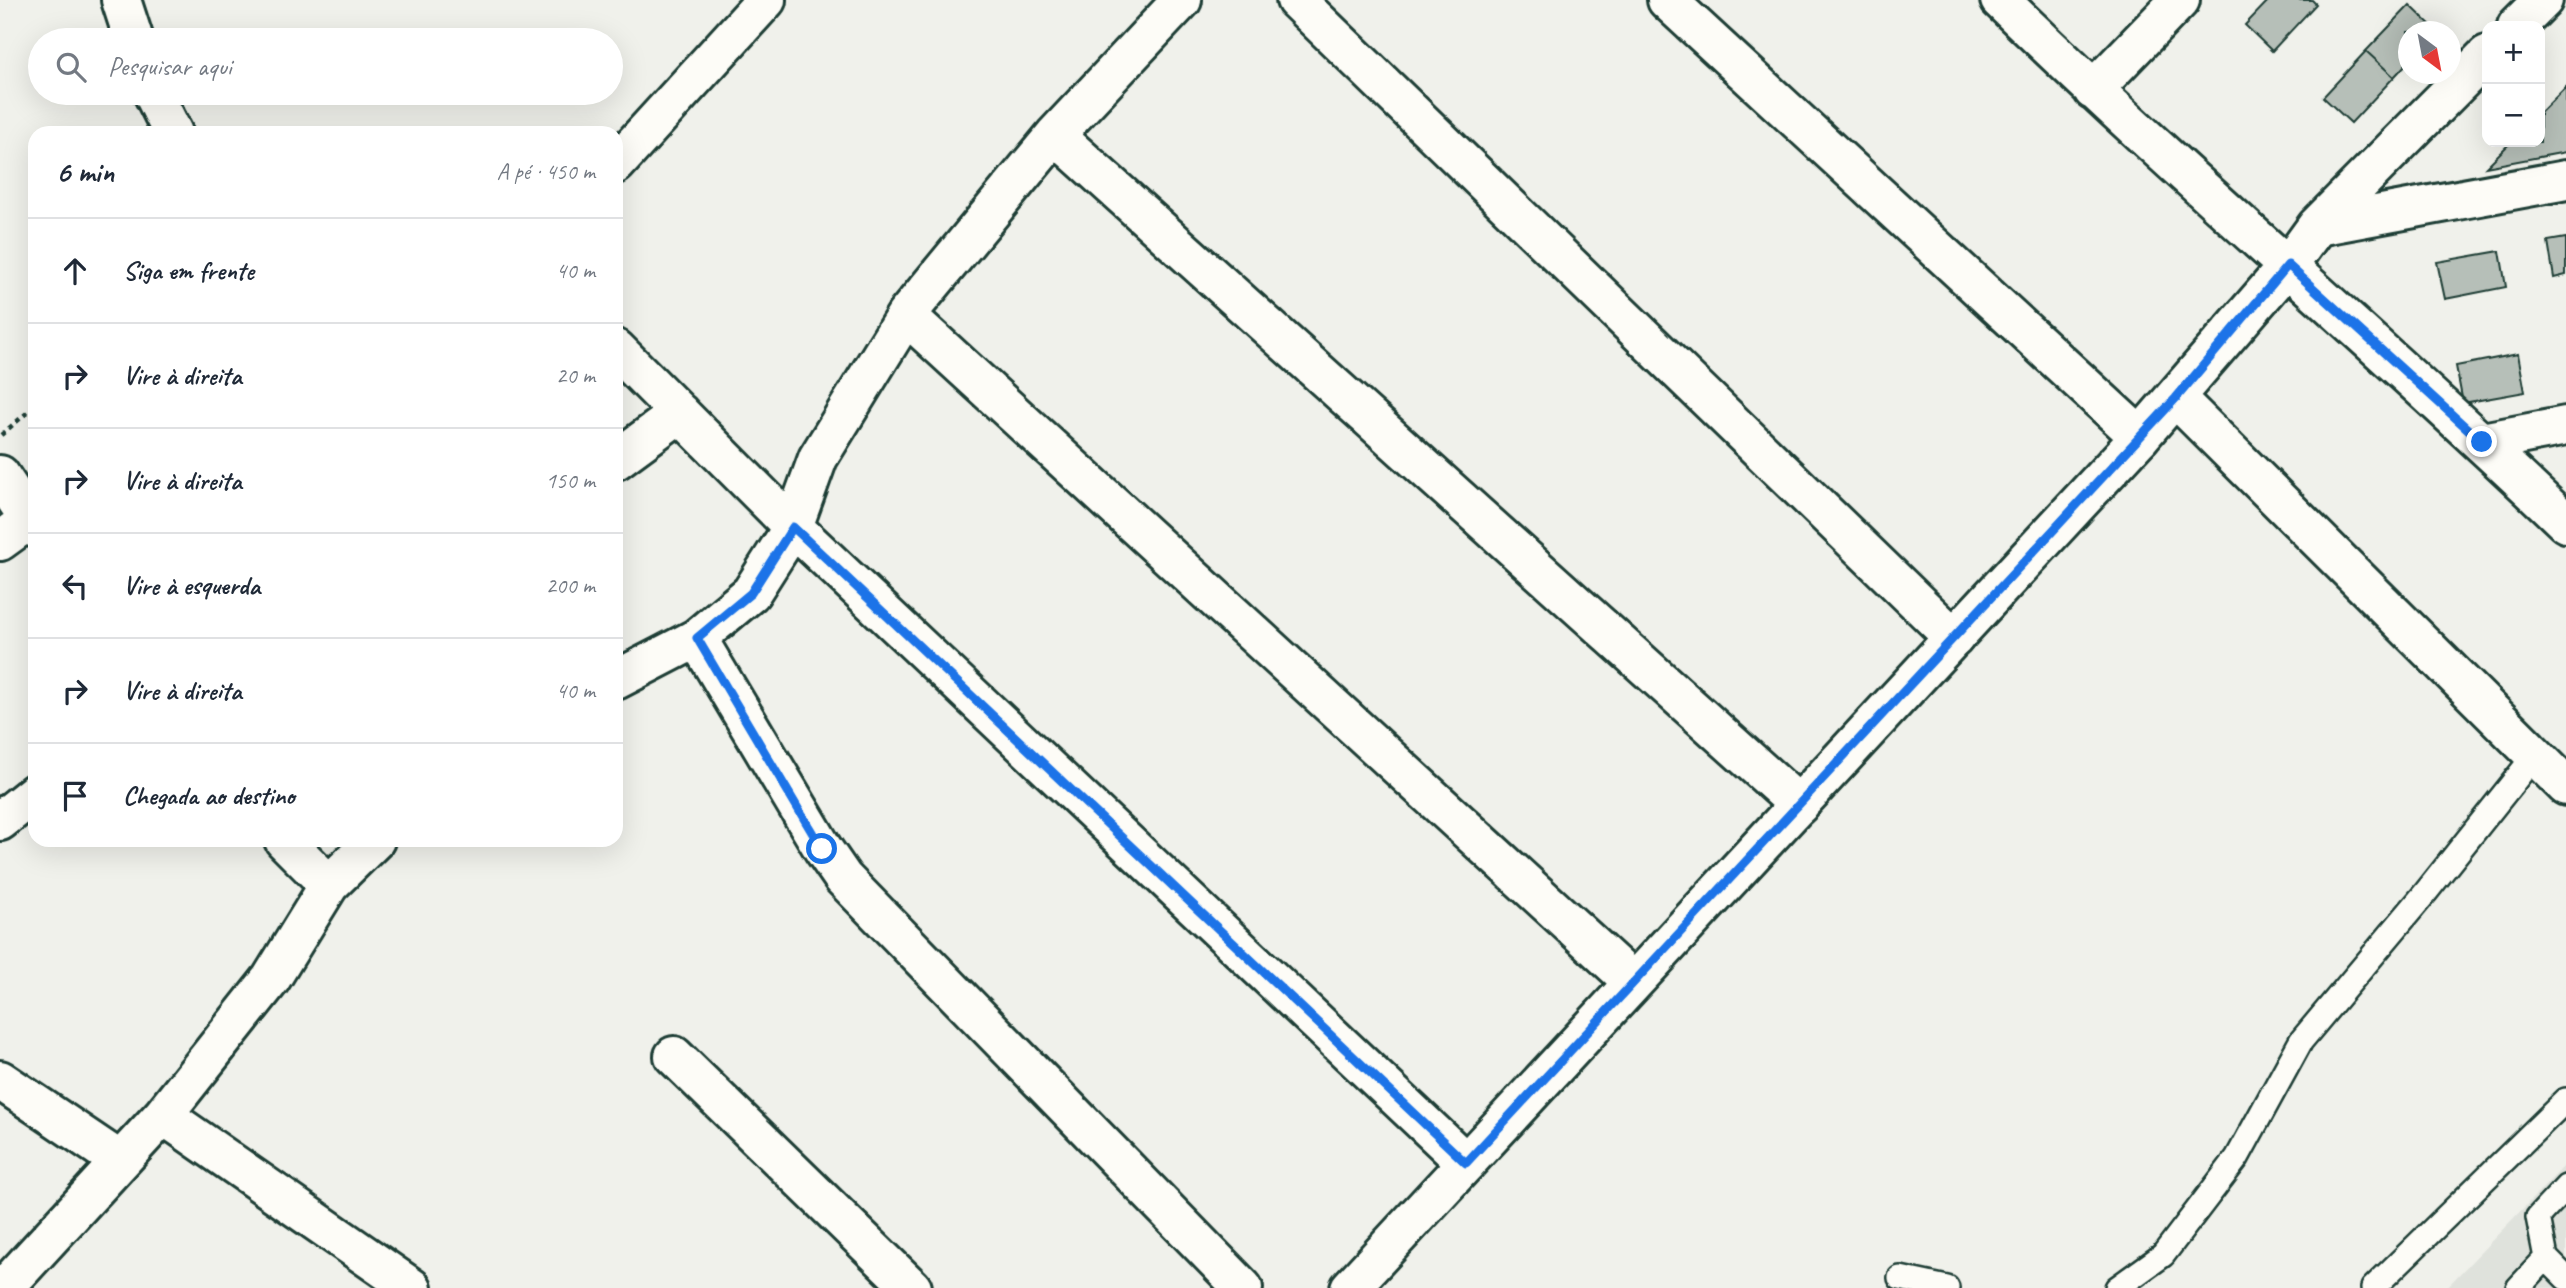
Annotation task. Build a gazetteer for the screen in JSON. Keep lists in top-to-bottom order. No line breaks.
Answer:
{"north":"bottom right","page":{"map_buttons":["+","−"],"search":"Pesquisar aqui","heading":["6 min","A pé · 450 m"],"list":[["Siga em frente","40 m"],["Vire à direita","20 m"],["Vire à direita","150 m"],["Vire à esquerda","200 m"],["Vire à direita","40 m"],"Chegada ao destino"]}}
